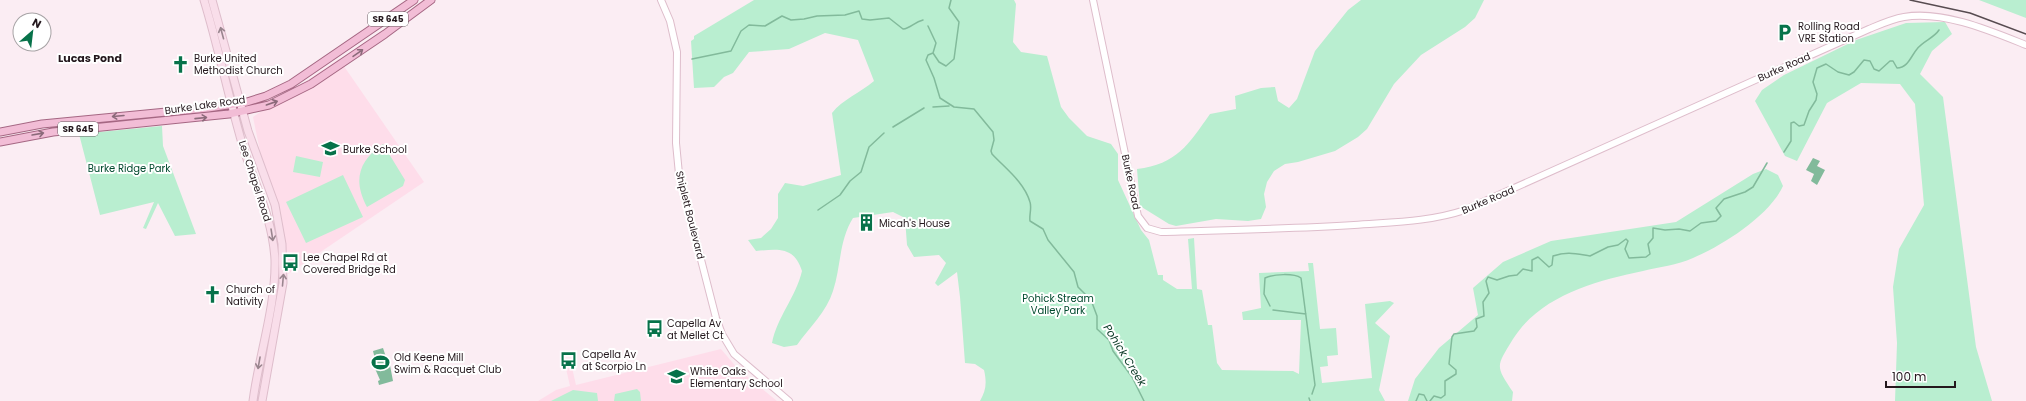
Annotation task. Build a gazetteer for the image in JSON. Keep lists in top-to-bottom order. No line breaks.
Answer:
{"streets":{"main road":["SR 645","Burke Lake Road","Lee Chapel Road"],"street":["Burke Road","Shiplett Boulevard"]},"crossings":[["Burke Lake Road","Lee Chapel Road"]],"districts":["Lucas Pond"],"water":["Pohick Creek"],"parks":["Burke Ridge Park","Pohick Stream Valley Park"],"places":{"parking":["Rolling Road VRE Station"],"church":["Burke United Methodist Church","Church of Nativity"],"school or university":["Burke School","White Oaks Elementary School"],"building":["Micah's House"],"bus stop":["Lee Chapel Rd at Covered Bridge Rd","Capella Av at Mellet Ct","Capella Av at Scorpio Ln"],"sports":["Old Keene Mill Swim & Racquet Club"]},"scale_bar":"100 m","north":"top right"}
